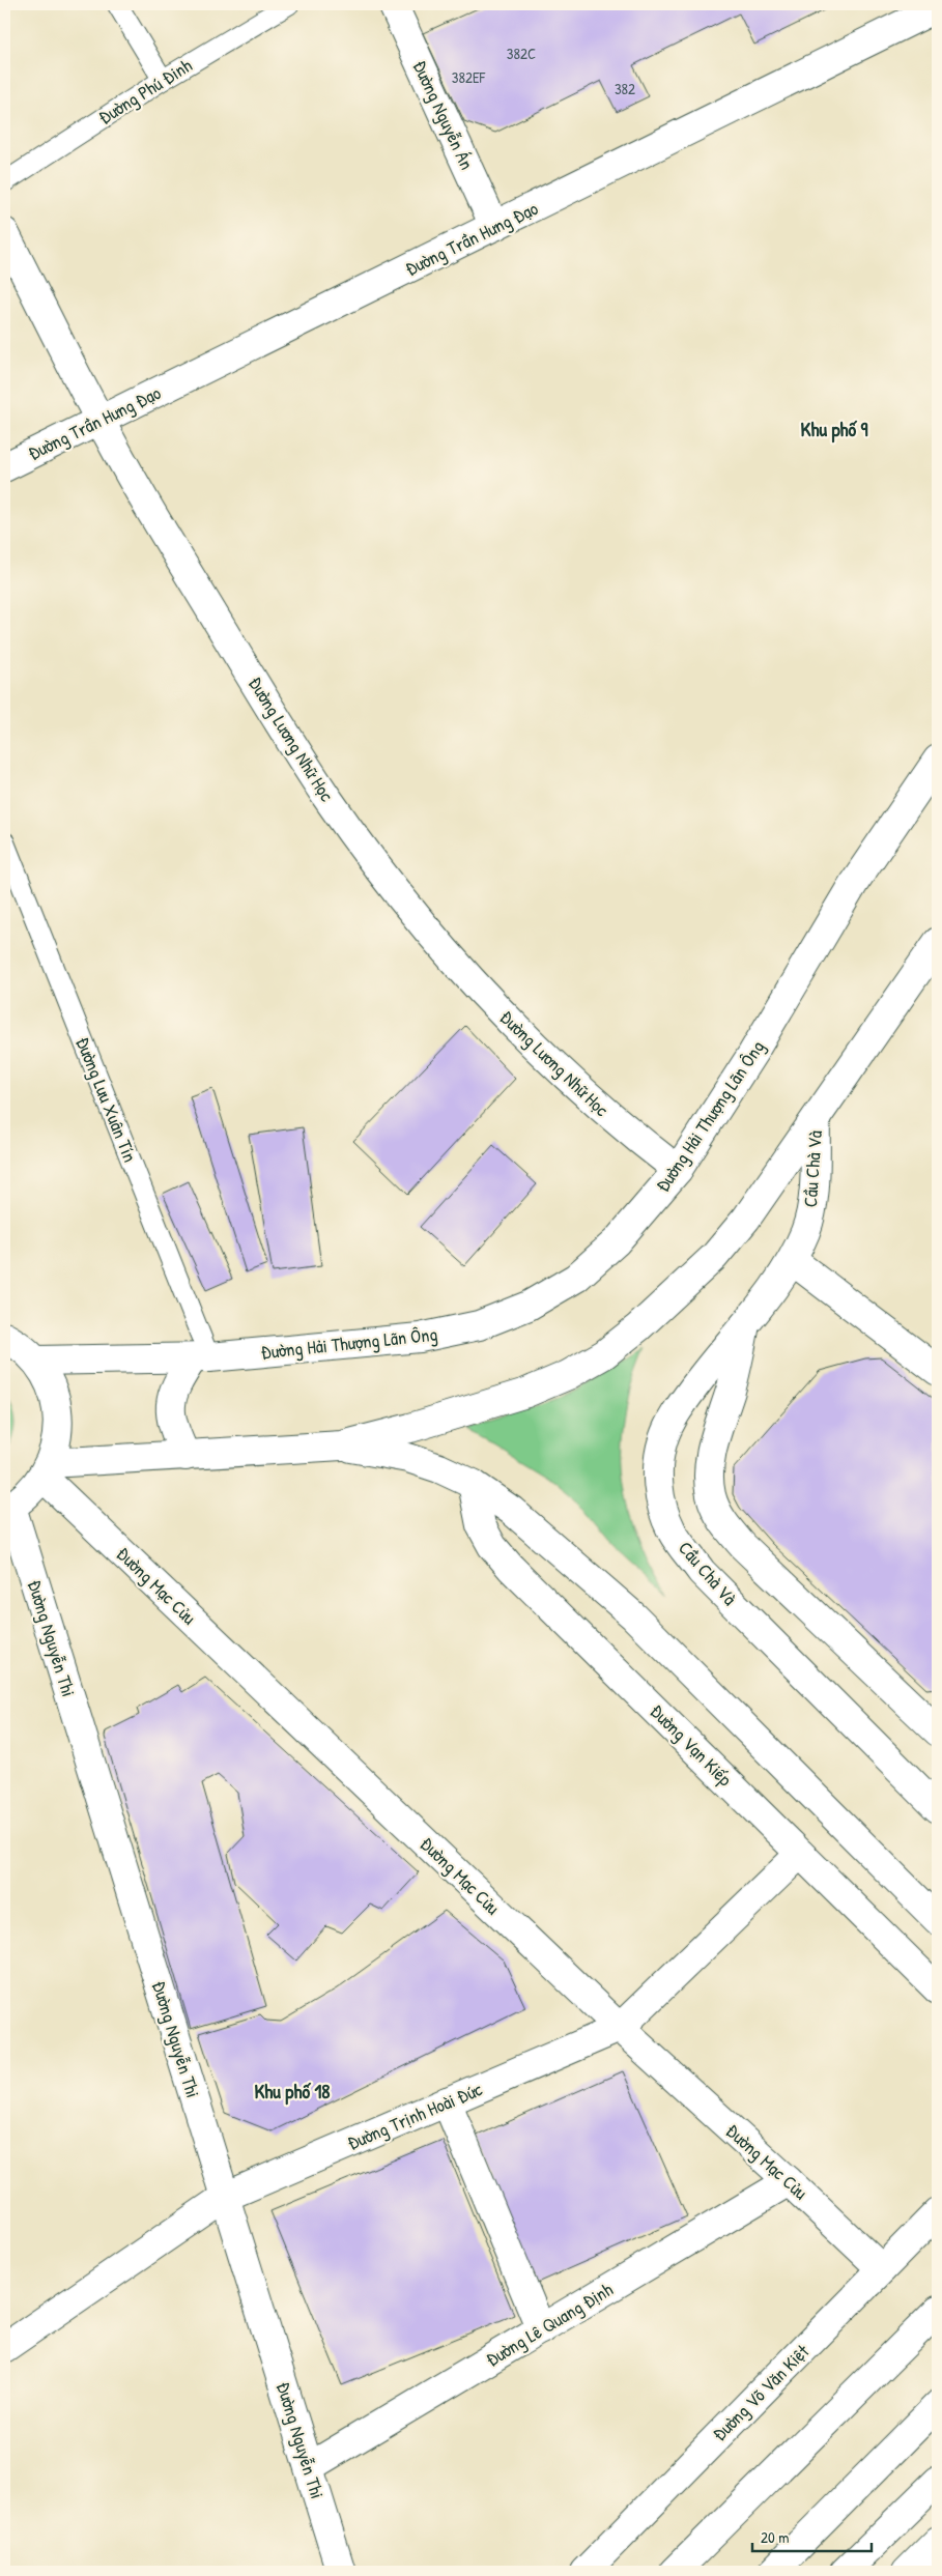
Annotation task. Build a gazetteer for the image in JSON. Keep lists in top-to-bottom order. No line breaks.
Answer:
{"streets":{"main road":["Đường Nguyễn Án","Đường Trần Hưng Đạo","Đường Lương Nhữ Học","Đường Hải Thượng Lãn Ông","Cầu Chà Và","Đường Mạc Cửu","Đường Nguyễn Thi","Đường Vạn Kiếp","Đường Trịnh Hoài Đức","Đường Lê Quang Định","Đường Võ Văn Kiệt"],"lane":["Đường Phú Đinh","Đường Lưu Xuân Tín"]},"crossings":[["Đường Nguyễn Án","Đường Trần Hưng Đạo"],["Đường Trần Hưng Đạo","Đường Lương Nhữ Học"],["Đường Lương Nhữ Học","Đường Hải Thượng Lãn Ông"],["Đường Lưu Xuân Tín","Đường Hải Thượng Lãn Ông"],["Đường Mạc Cửu","Đường Trịnh Hoài Đức"],["Đường Mạc Cửu","Đường Lê Quang Định"],["Đường Mạc Cửu","Đường Võ Văn Kiệt"],["Đường Nguyễn Thi","Đường Trịnh Hoài Đức"],["Đường Nguyễn Thi","Đường Lê Quang Định"],["Đường Vạn Kiếp","Đường Trịnh Hoài Đức"]],"districts":["Khu phố 9","Khu phố 18"],"house_numbers":["382C","382EF","382"],"scale_bar":"20 m"}
